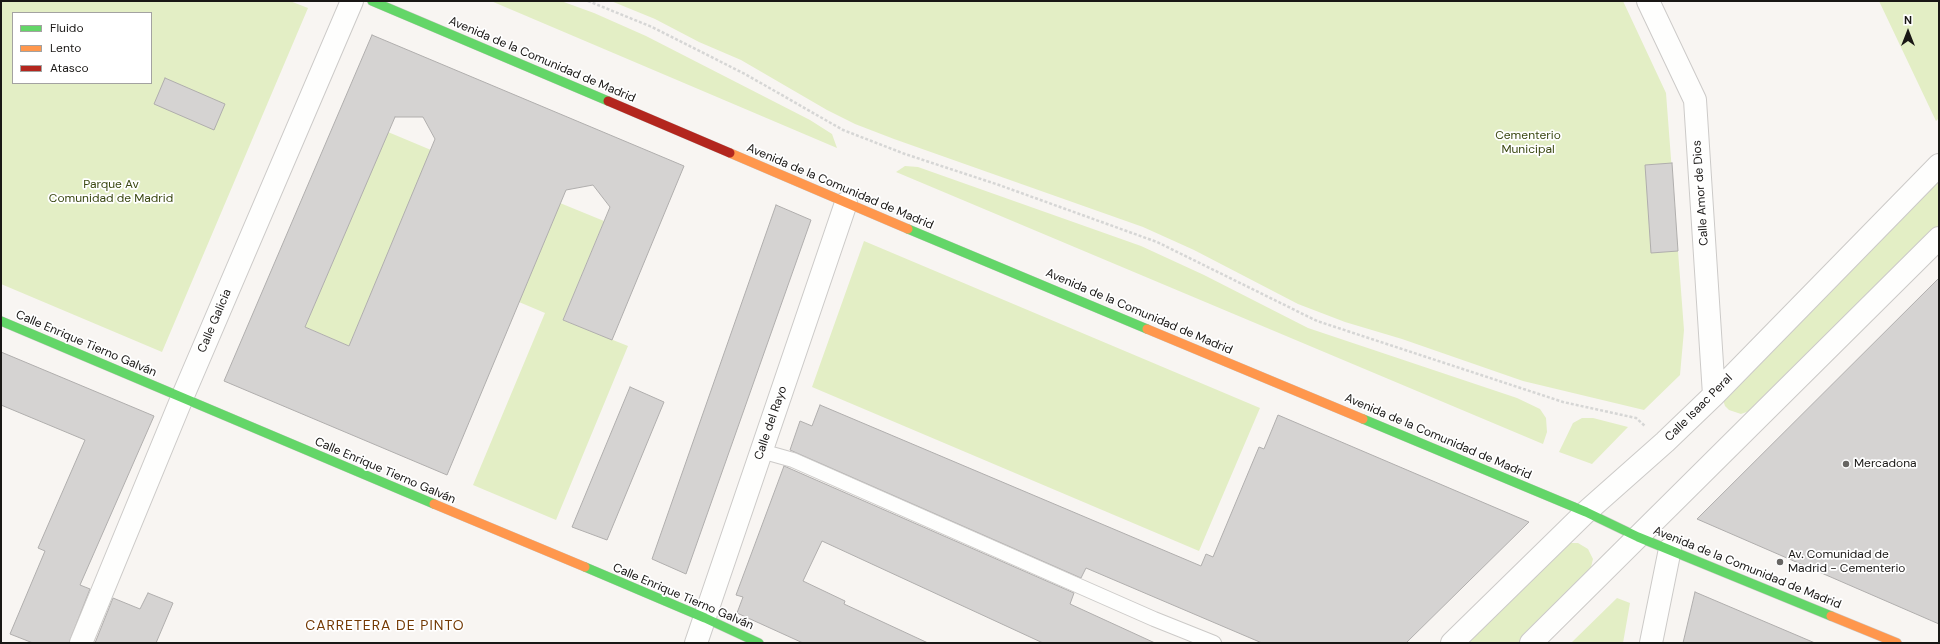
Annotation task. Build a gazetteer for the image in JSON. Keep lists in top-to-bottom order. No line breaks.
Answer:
{"streets":{"street":["Avenida de la Comunidad de Madrid","Calle Amor de Dios","Calle Galicia","Calle Enrique Tierno Galván","Calle Isaac Peral","Calle del Rayo"]},"crossings":[["Avenida de la Comunidad de Madrid","Calle Isaac Peral"],["Avenida de la Comunidad de Madrid","Calle del Rayo"],["Calle Amor de Dios","Calle Isaac Peral"],["Calle Galicia","Calle Enrique Tierno Galván"],["Calle Enrique Tierno Galván","Calle del Rayo"]],"districts":["CARRETERA DE PINTO"],"parks":["Cementerio Municipal","Parque Av Comunidad de Madrid"],"places":["Mercadona","Av. Comunidad de Madrid - Cementerio"],"legend":["Fluido","Lento","Atasco"],"north":"top"}
